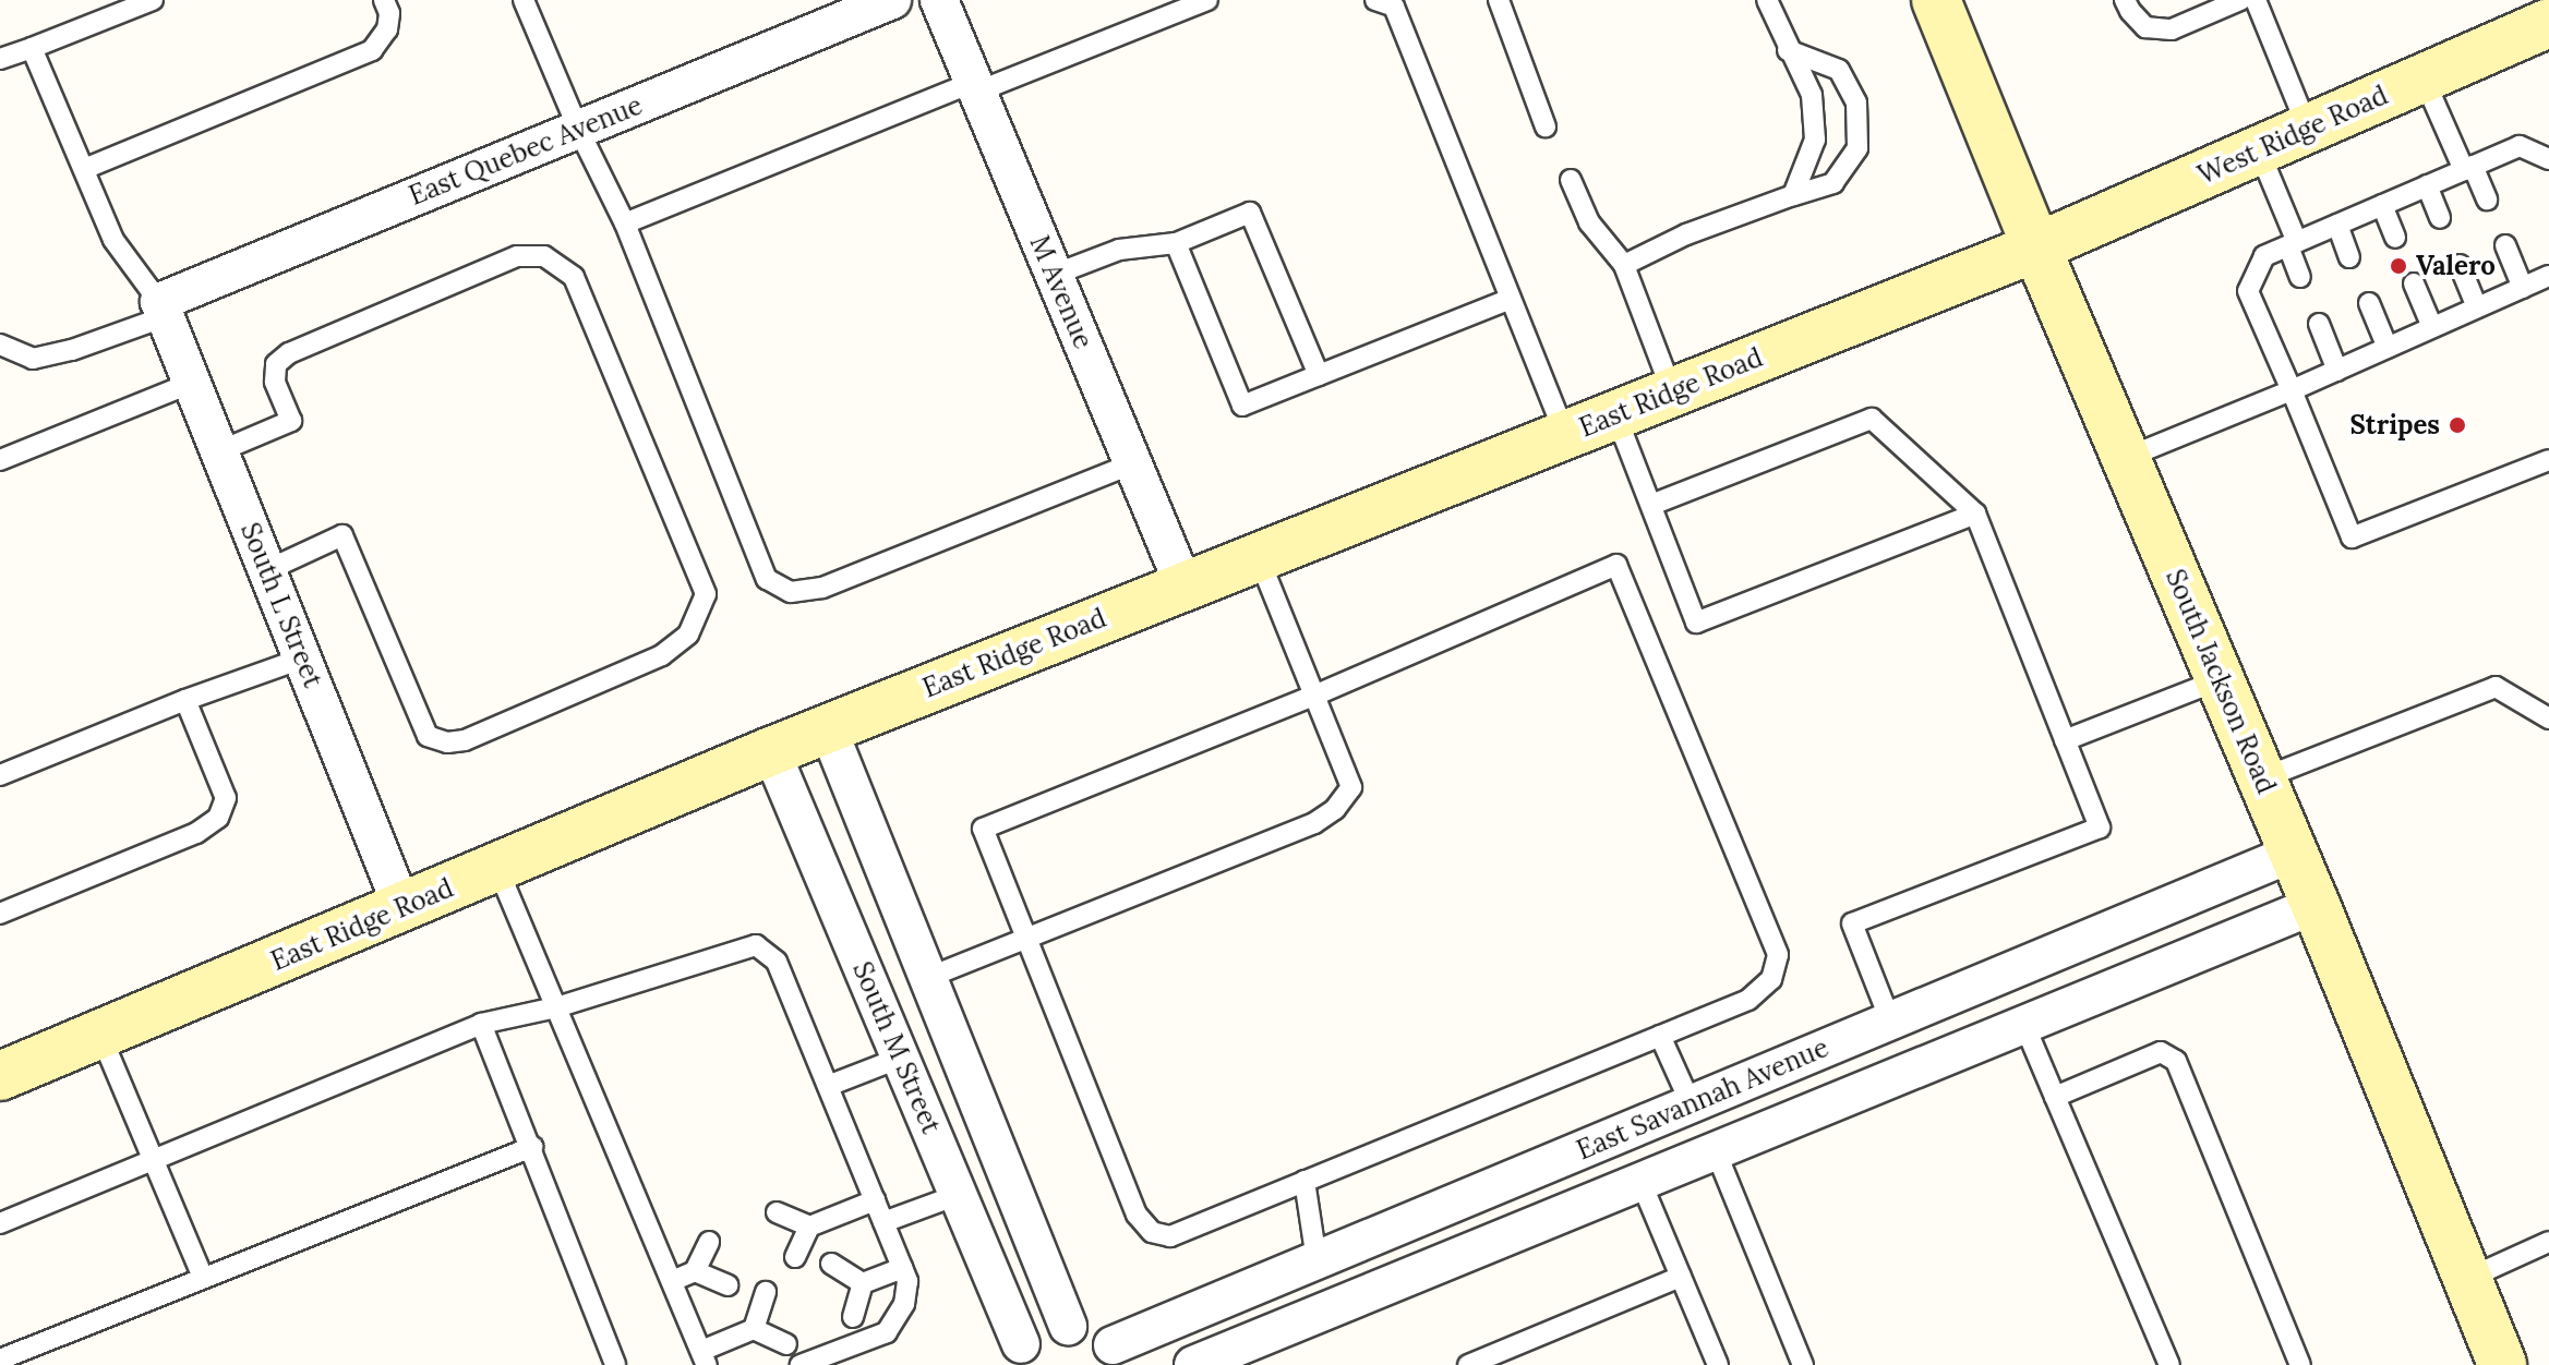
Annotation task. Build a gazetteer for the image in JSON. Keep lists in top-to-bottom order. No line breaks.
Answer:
{"streets":{"main road":["West Ridge Road","East Ridge Road","South Jackson Road"],"street":["East Quebec Avenue","M Avenue","South L Street","South M Street","East Savannah Avenue"]},"crossings":[["West Ridge Road","East Ridge Road"],["West Ridge Road","South Jackson Road"],["East Quebec Avenue","South L Street"],["M Avenue","East Ridge Road"],["East Ridge Road","South L Street"],["East Ridge Road","South Jackson Road"],["East Ridge Road","South M Street"],["South Jackson Road","East Savannah Avenue"],["South M Street","East Savannah Avenue"]],"places":["Valero","Stripes"]}
